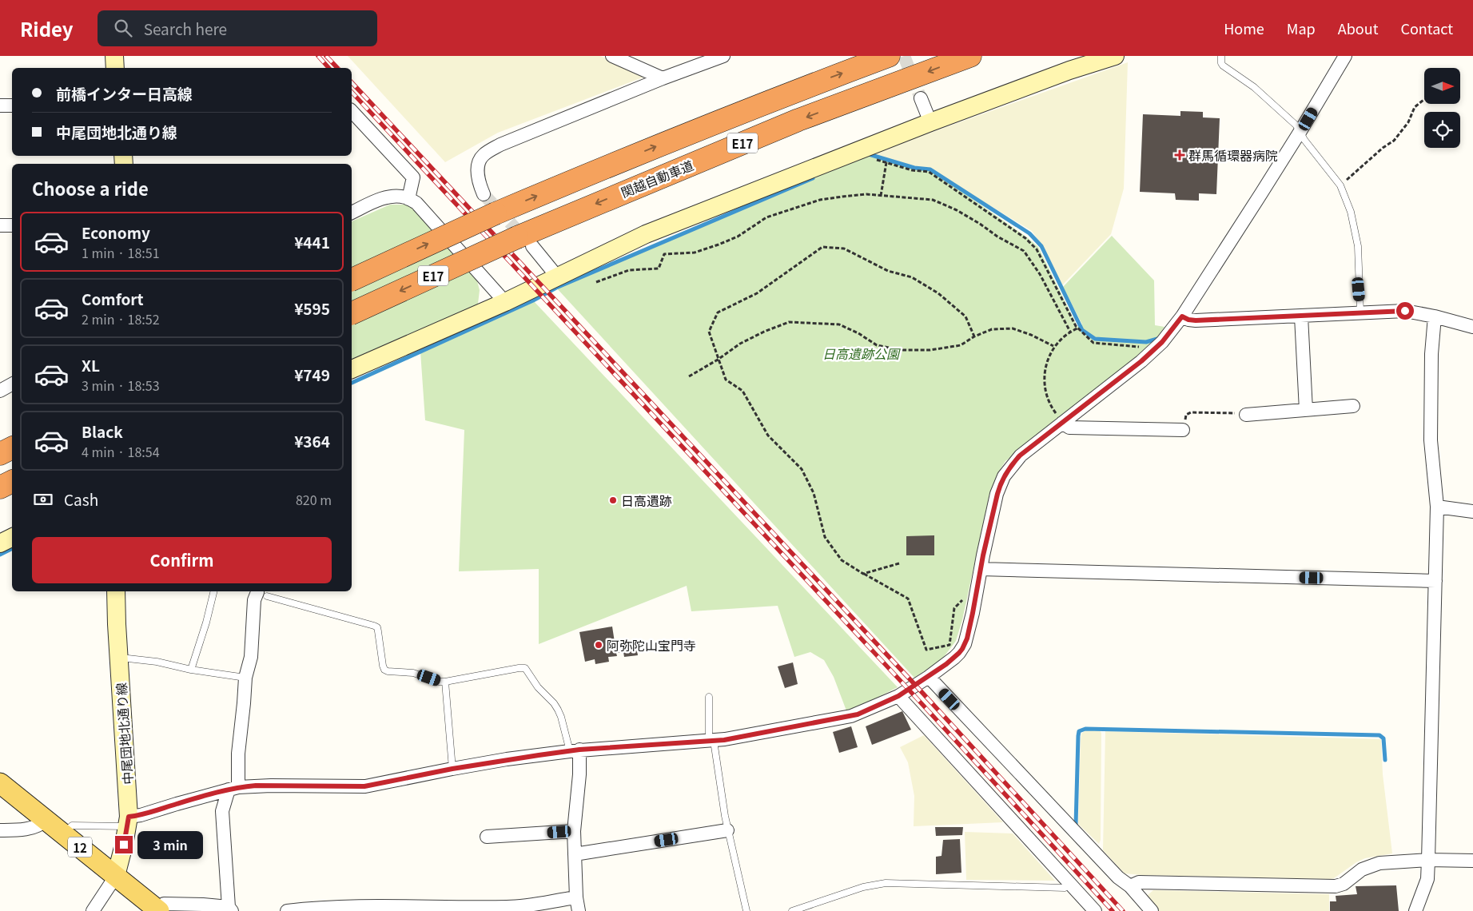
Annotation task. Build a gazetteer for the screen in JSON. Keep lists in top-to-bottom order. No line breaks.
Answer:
{"streets":{"highway":["E17","関越自動車道"],"main road":["12"],"street":["中尾団地北通り線"]},"crossings":[["中尾団地北通り線","12"]],"parks":["日高遺跡公園"],"places":{"health":["群馬循環器病院"],"other":["日高遺跡","阿弥陀山宝門寺"]},"north":"right","page":{"header":"Ridey","search":"Search here","nav":["Home","Map","About","Contact"],"banner":["前橋インター日高線","中尾団地北通り線"],"heading":"Choose a ride","list":[{"name":"Economy","note":"1 min · 18:51","value":"¥441"},{"name":"Comfort","note":"2 min · 18:52","value":"¥595"},{"name":"XL","note":"3 min · 18:53","value":"¥749"},{"name":"Black","note":"4 min · 18:54","value":"¥364"}],"pay":["Cash","820 m"],"buttons":"Confirm","bubble":"3 min"}}
